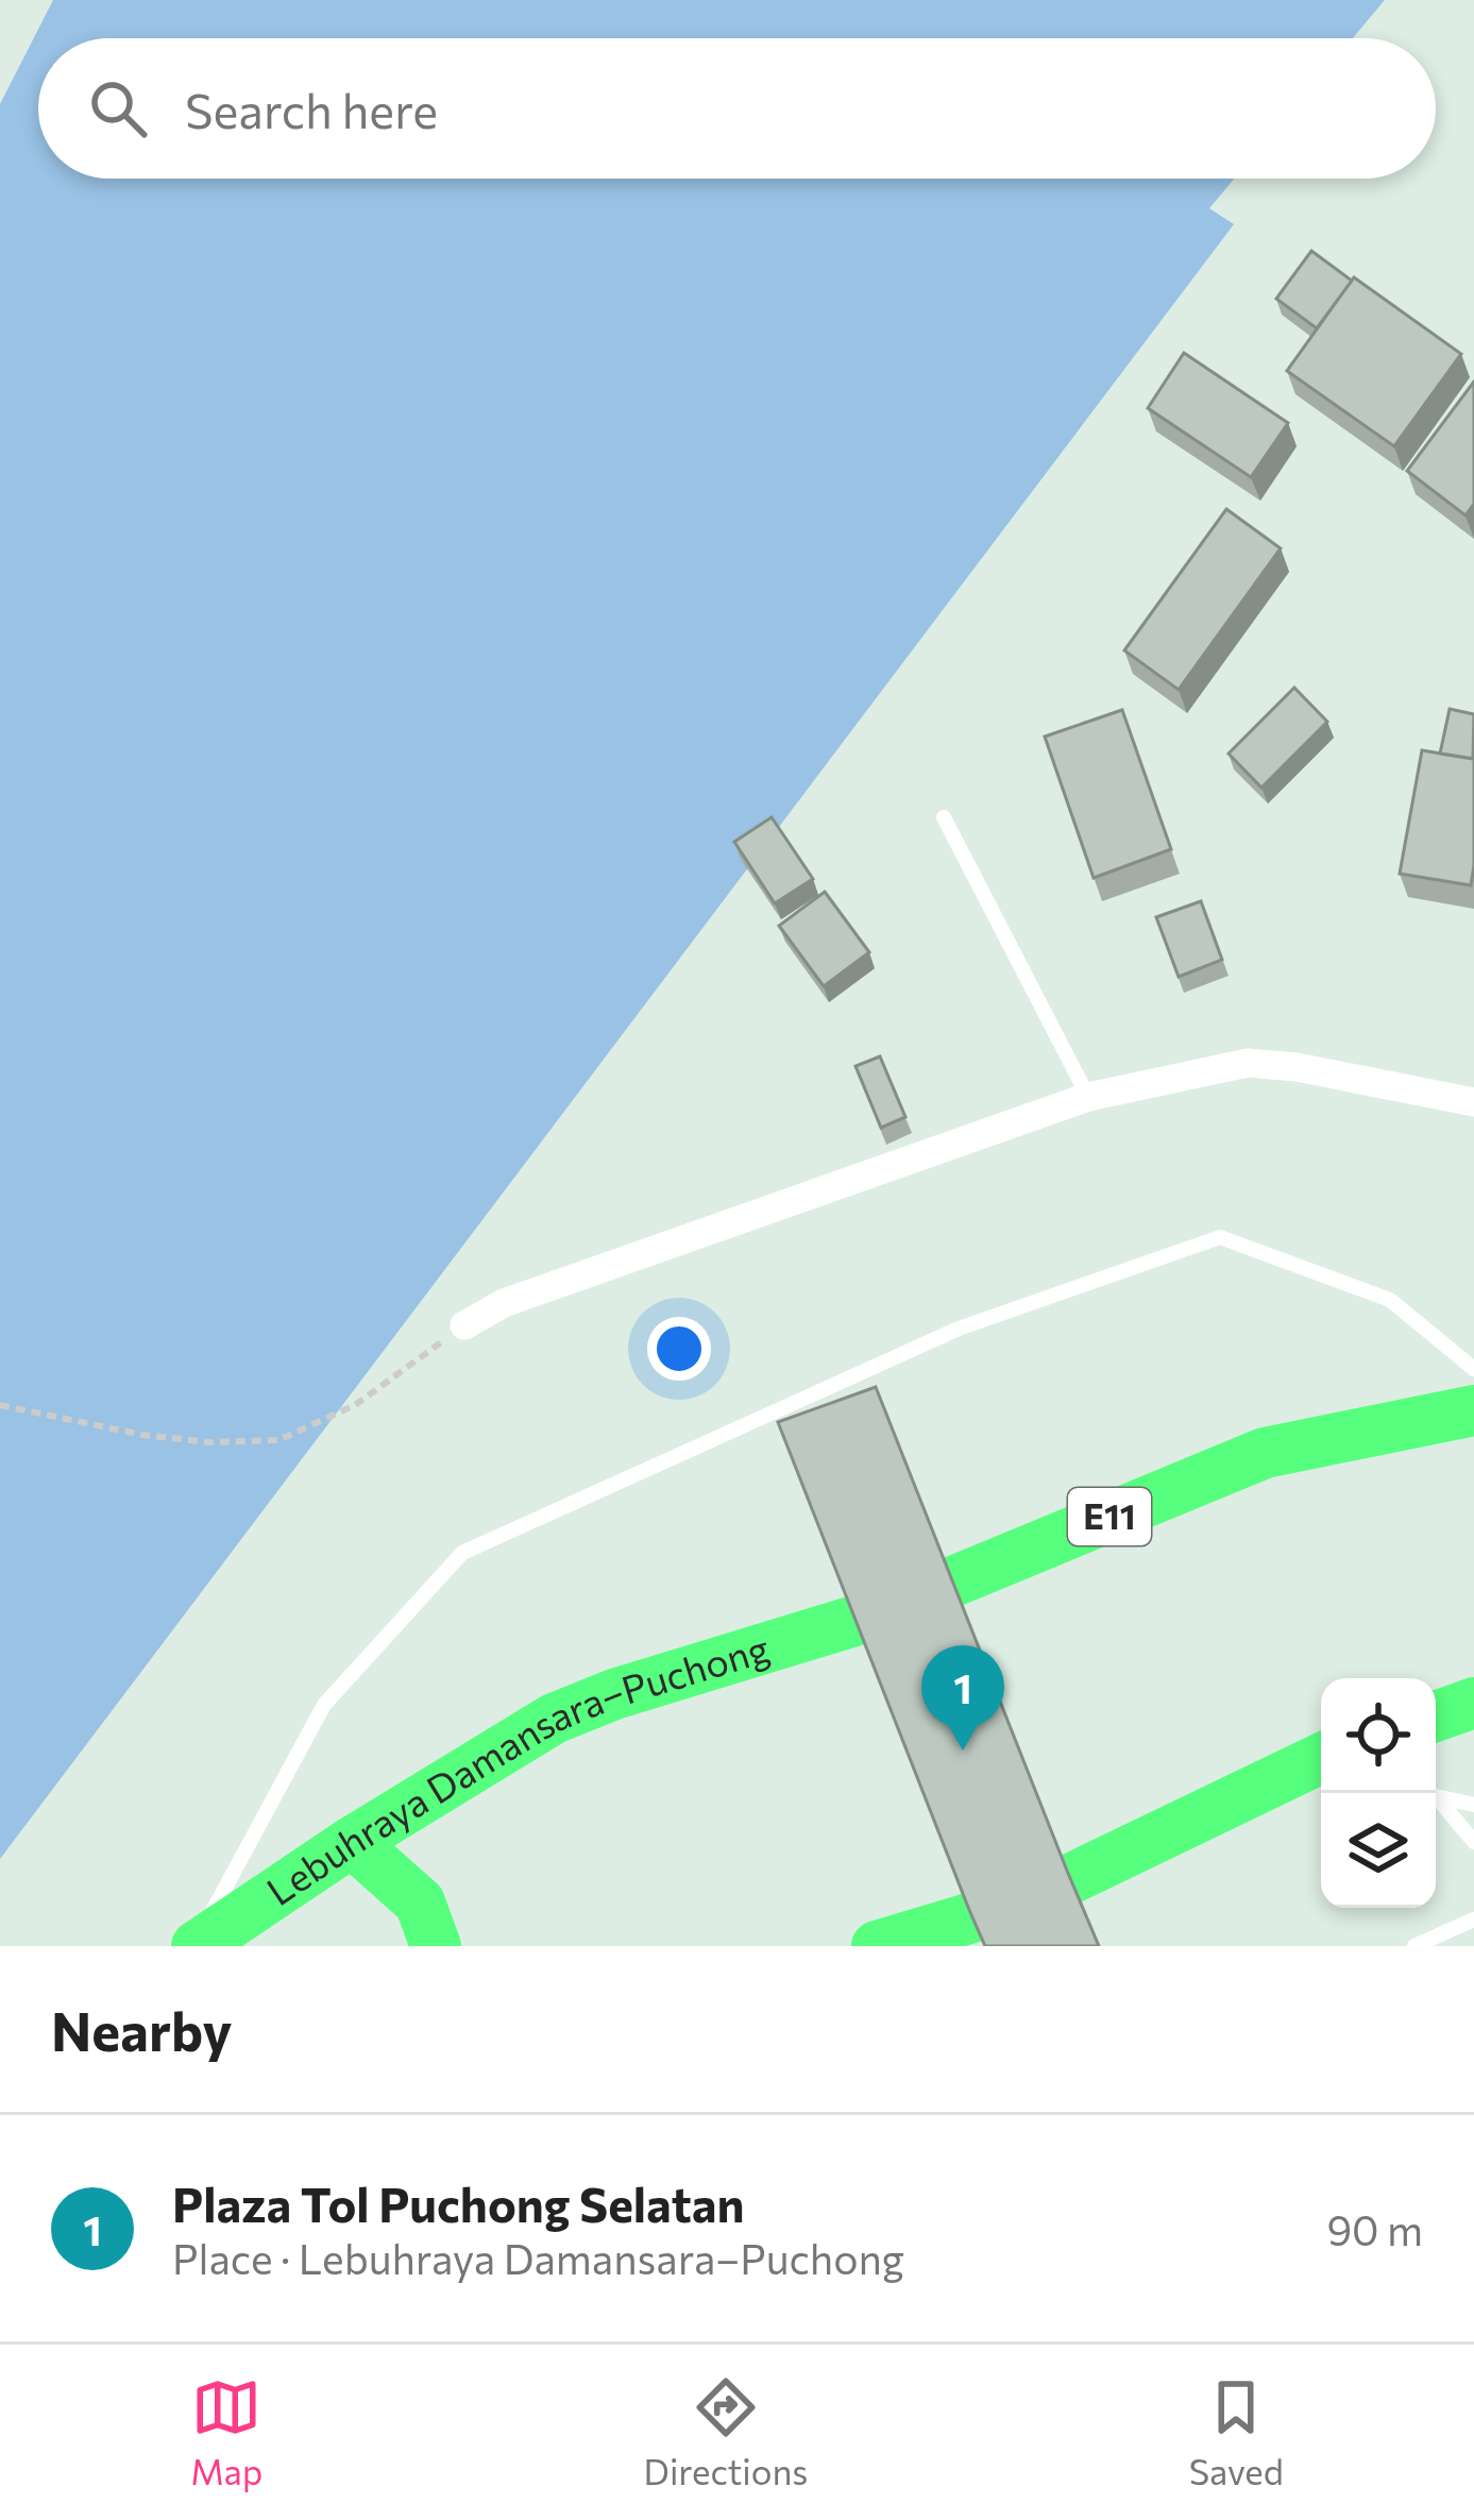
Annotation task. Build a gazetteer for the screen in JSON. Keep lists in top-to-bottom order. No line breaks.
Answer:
{"streets":{"highway":["E11","Lebuhraya Damansara–Puchong"]},"page":{"search":"Search here","pins":"1","heading":"Nearby","list":[{"mark":"1","name":"Plaza Tol Puchong Selatan","note":"Place · Lebuhraya Damansara–Puchong","value":"90 m"}],"nav":["Map","Directions","Saved"]}}
